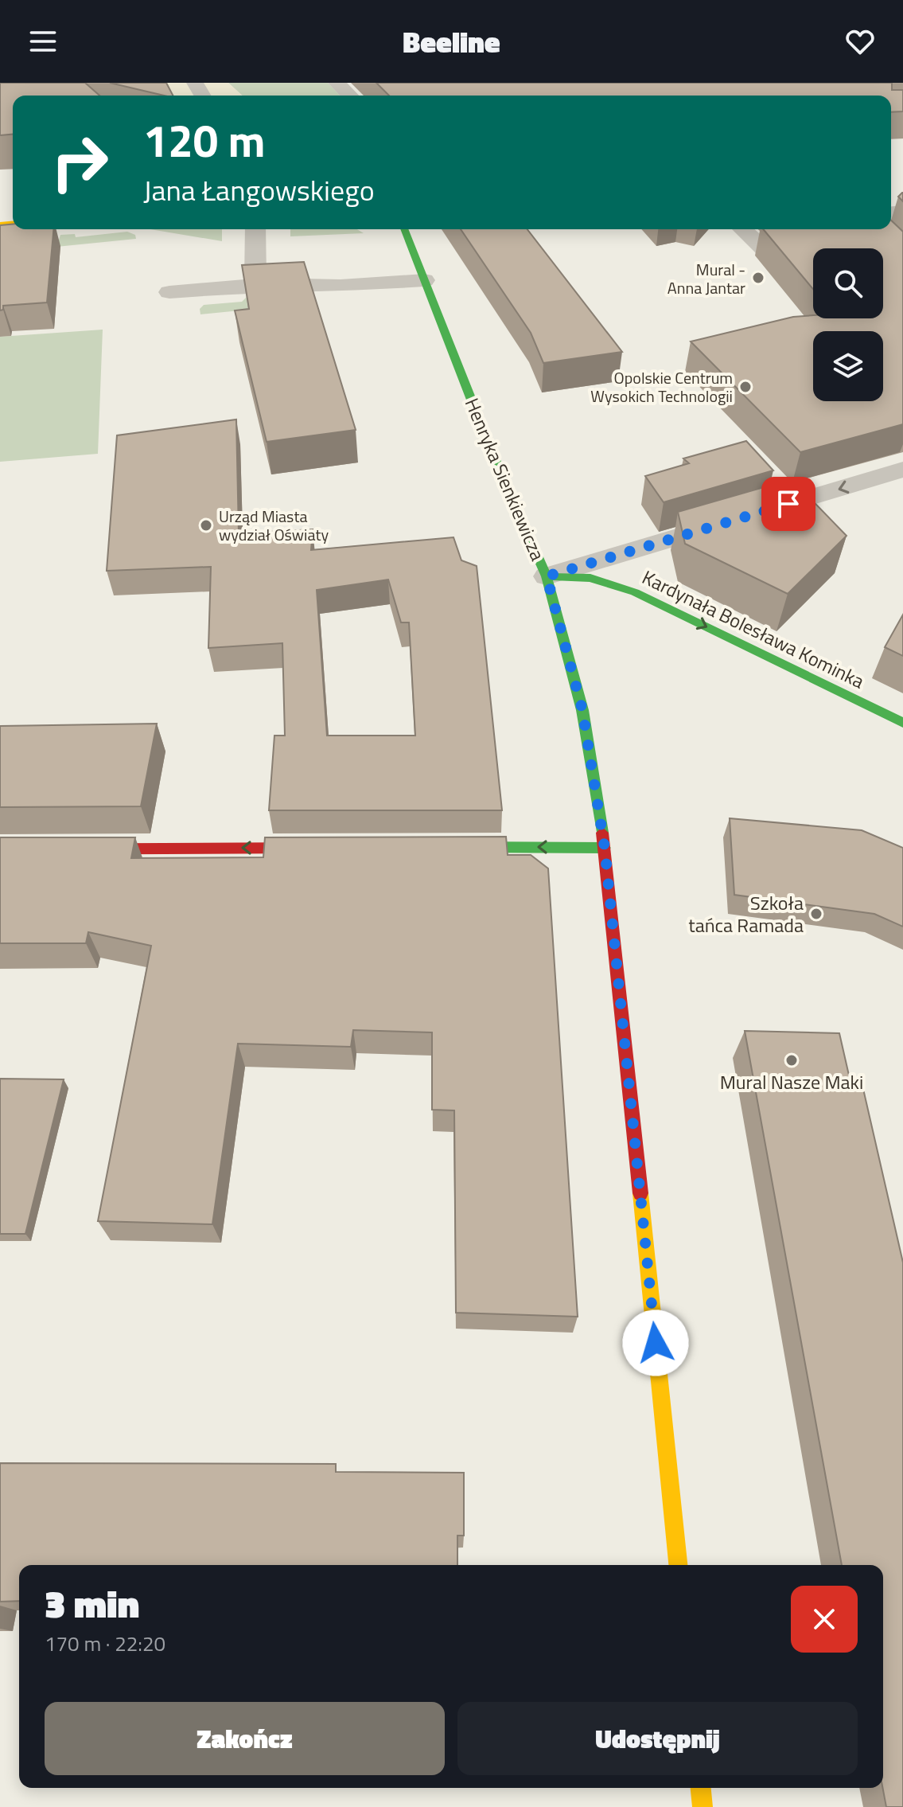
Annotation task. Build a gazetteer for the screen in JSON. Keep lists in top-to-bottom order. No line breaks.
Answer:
{"streets":{"street":["Henryka Sienkiewicza","Kardynała Bolesława Kominka"]},"one_way":["Kardynała Bolesława Kominka"],"places":["Mural - Anna Jantar","Opolskie Centrum Wysokich Technologii","Urząd Miasta wydział Oświaty","Szkoła tańca Ramada","Mural Nasze Maki"],"page":{"header":"Beeline","turn":["120 m","Jana Łangowskiego"],"heading":["3 min","170 m · 22:20"],"buttons":["Zakończ","Udostępnij"]}}
